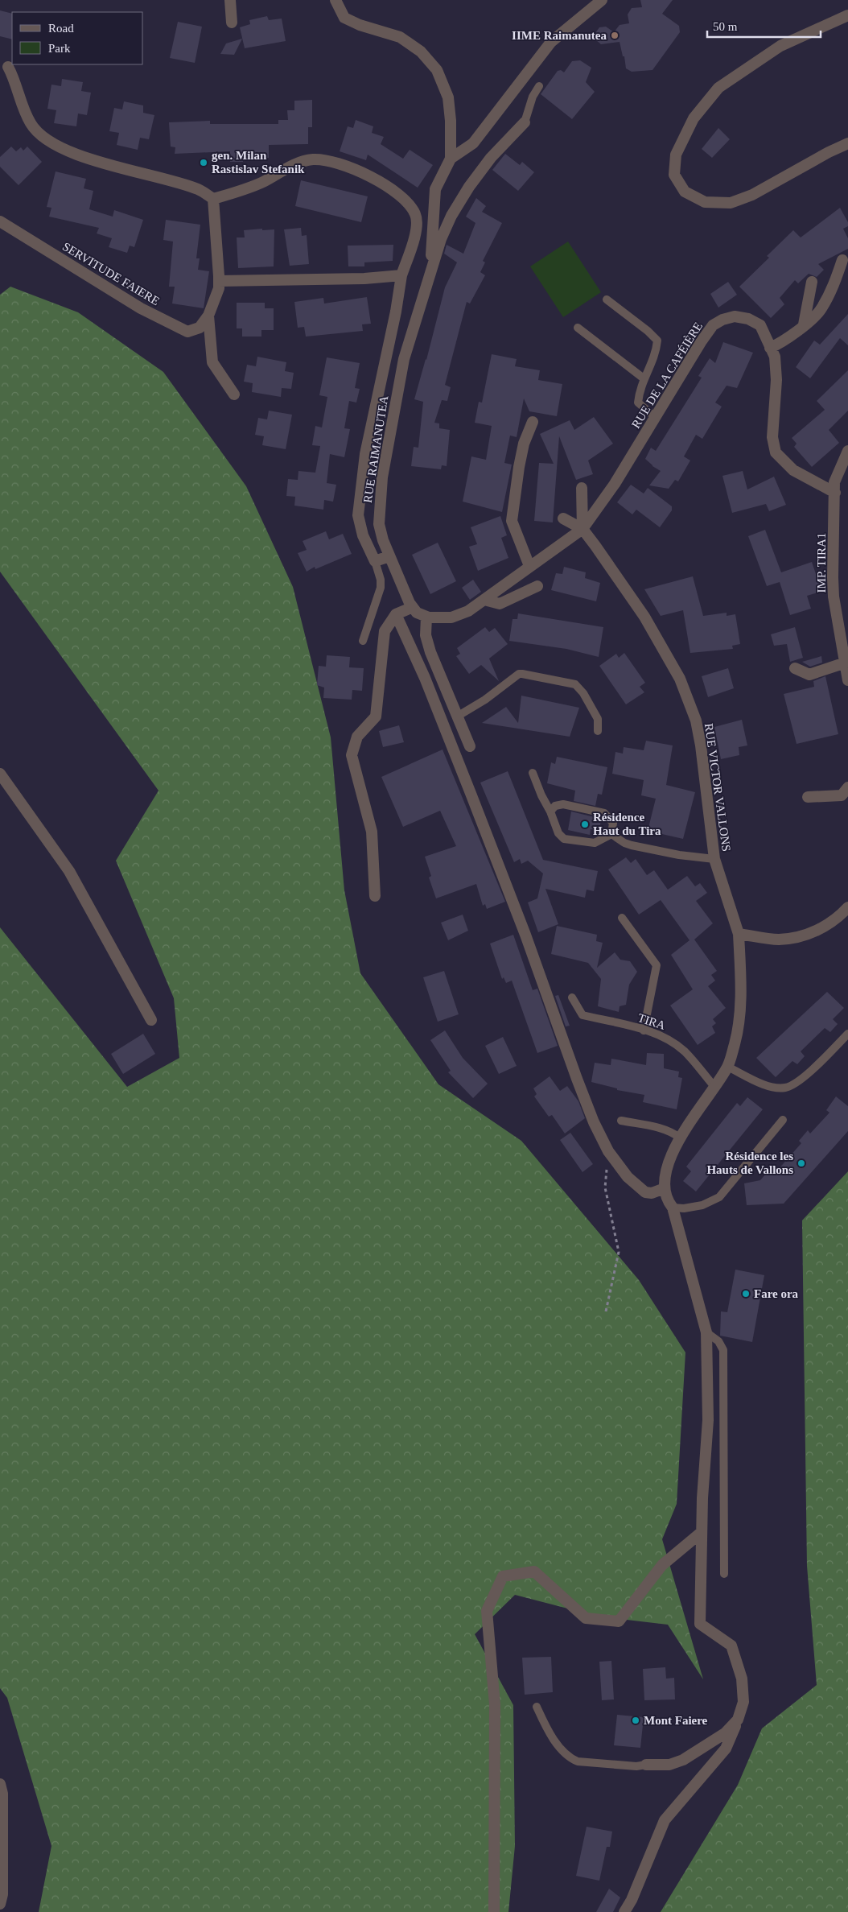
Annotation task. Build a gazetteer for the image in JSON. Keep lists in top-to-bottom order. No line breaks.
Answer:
{"streets":{"street":["SERVITUDE FAIERE","RUE DE LA CAFÉIÈRE","RUE RAIMANUTEA","IMP. TIRA1","RUE VICTOR VALLONS"],"lane":["TIRA"]},"crossings":[["RUE DE LA CAFÉIÈRE","IMP. TIRA1"],["RUE DE LA CAFÉIÈRE","RUE VICTOR VALLONS"],["RUE VICTOR VALLONS","TIRA"]],"places":["IIME Raimanutea","gen. Milan Rastislav Stefanik","Résidence Haut du Tira","Résidence les Hauts de Vallons","Fare ora","Mont Faiere"],"legend":["Road","Park"],"scale_bar":"50 m"}
